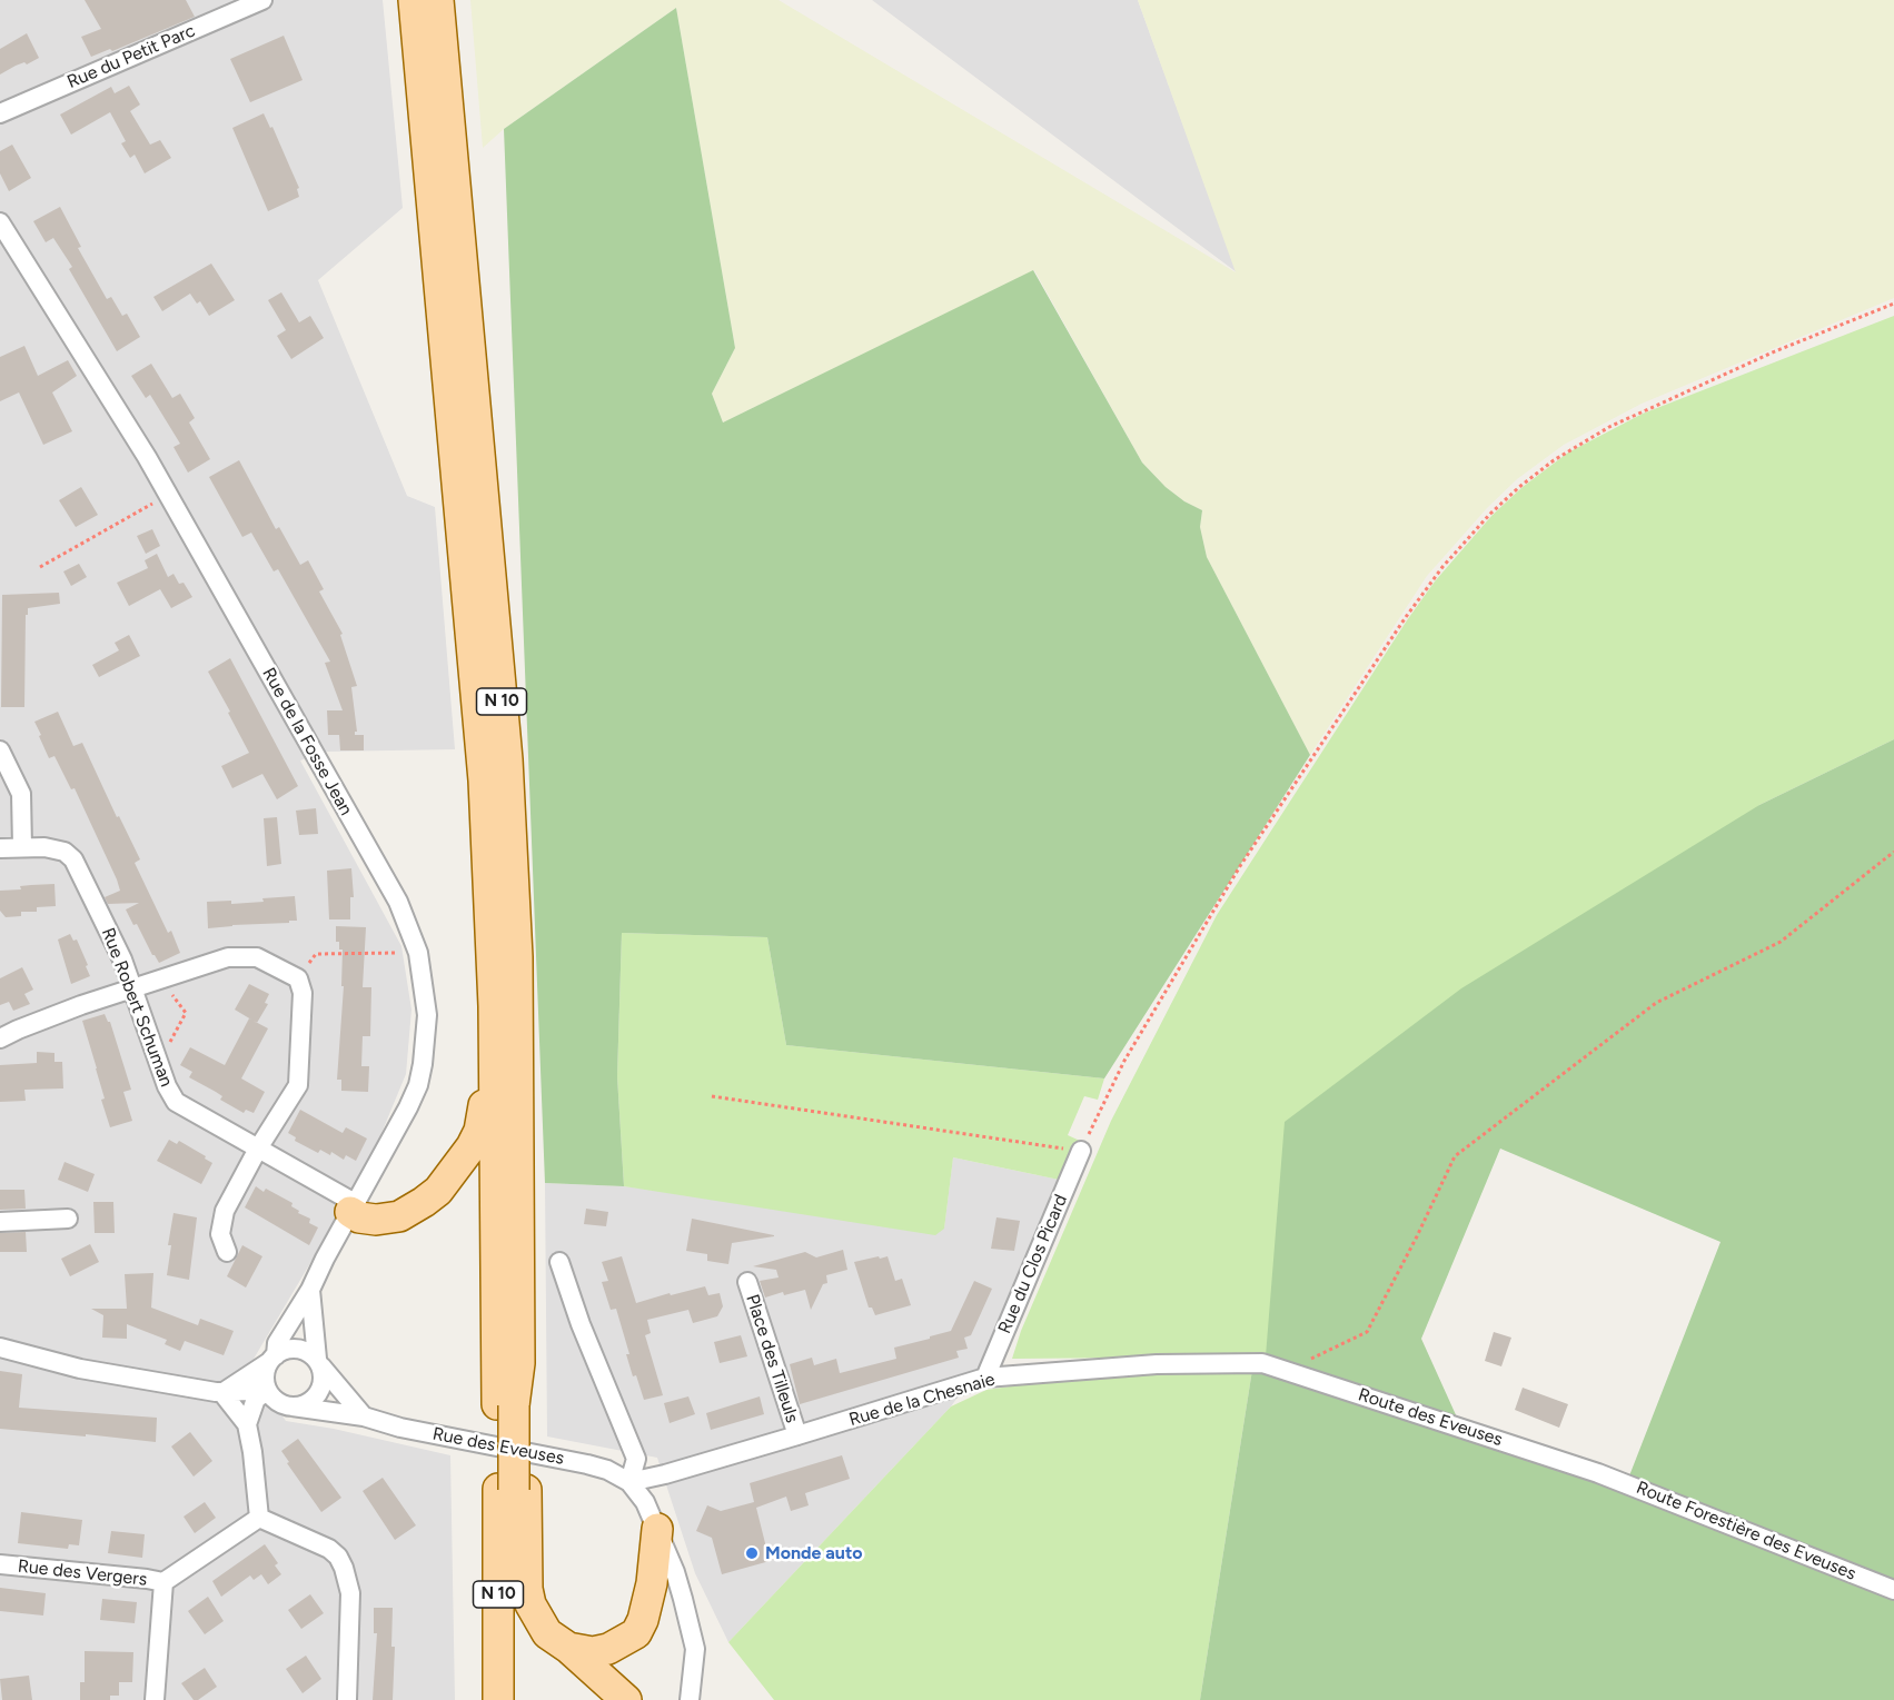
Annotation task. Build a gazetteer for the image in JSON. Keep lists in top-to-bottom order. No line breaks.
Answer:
{"streets":{"main road":["N 10"],"street":["Rue du Petit Parc","Rue de la Fosse Jean","Rue Robert Schuman","Rue du Clos Picard","Place des Tilleuls","Rue de la Chesnaie","Route des Eveuses","Rue des Eveuses","Route Forestière des Eveuses","Rue des Vergers"]},"crossings":[["Rue de la Fosse Jean","Rue Robert Schuman"],["Rue de la Fosse Jean","Rue des Eveuses"],["Rue du Clos Picard","Rue de la Chesnaie"],["Place des Tilleuls","Rue de la Chesnaie"],["Rue de la Chesnaie","Route des Eveuses"],["Rue de la Chesnaie","Rue des Eveuses"],["Route des Eveuses","Route Forestière des Eveuses"]],"places":["Monde auto"]}
